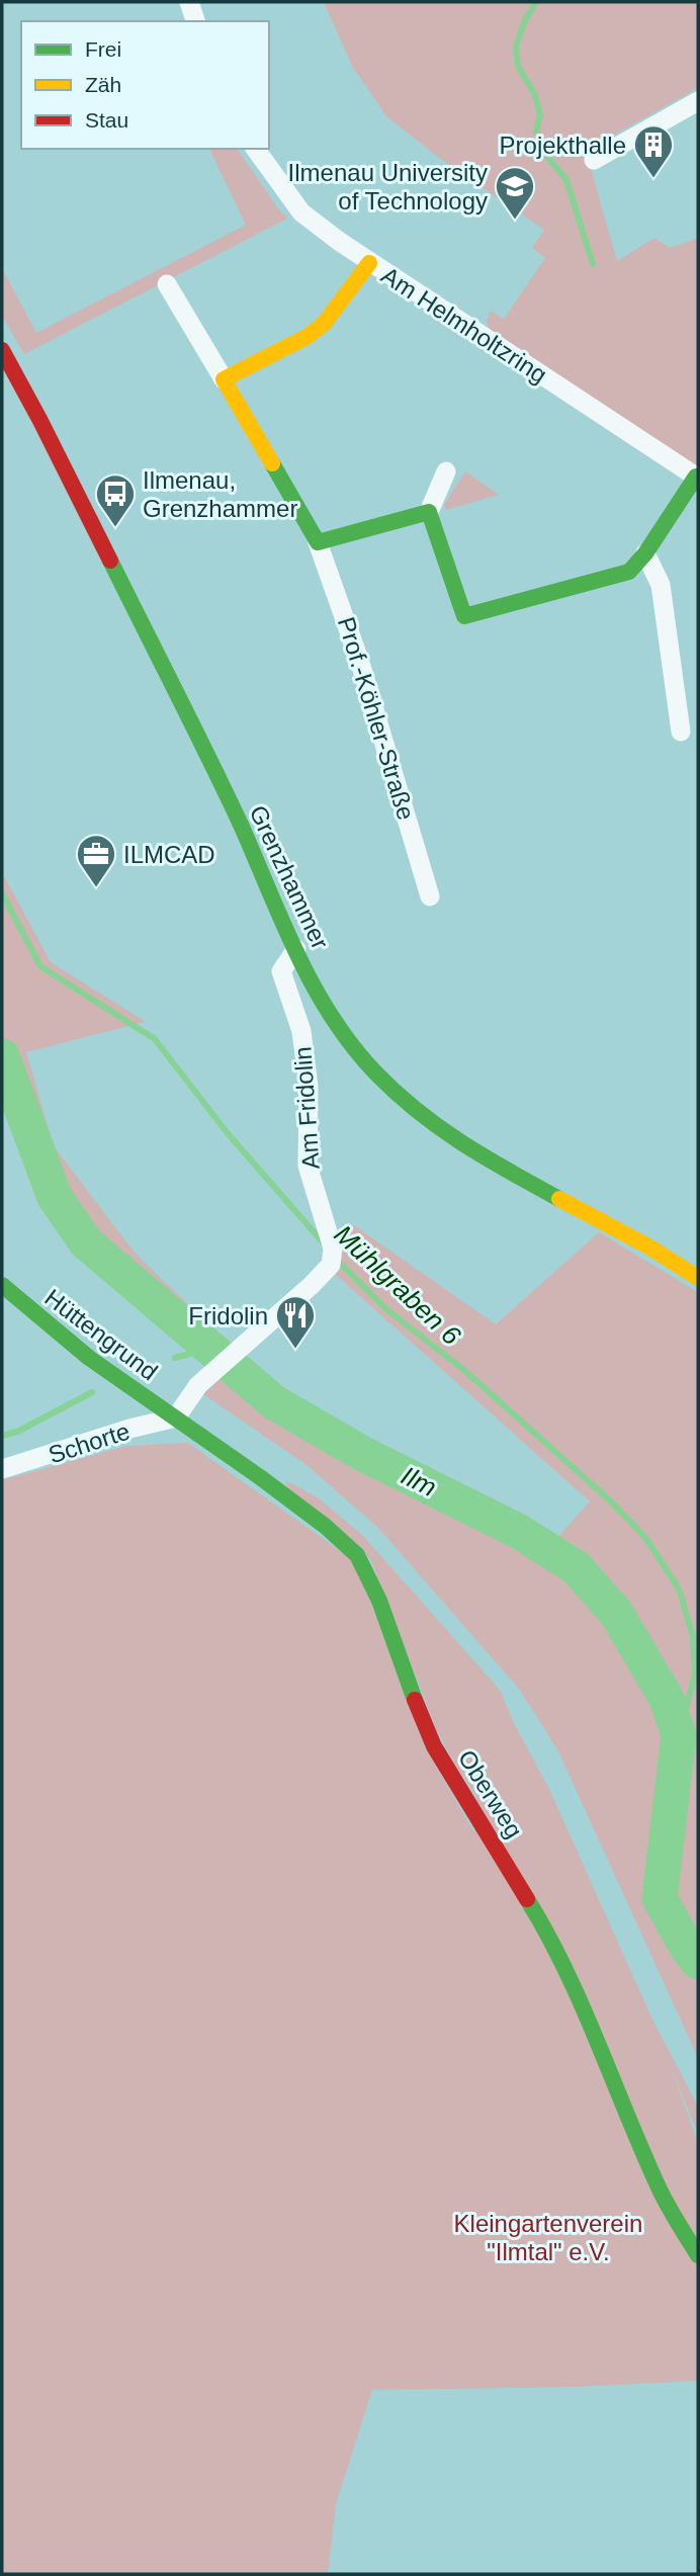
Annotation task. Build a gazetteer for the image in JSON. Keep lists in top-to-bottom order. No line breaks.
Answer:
{"streets":{"street":["Am Helmholtzring","Prof.-Köhler-Straße","Grenzhammer","Am Fridolin","Hüttengrund","Schorte","Oberweg"]},"crossings":[["Grenzhammer","Am Fridolin"],["Am Fridolin","Hüttengrund"],["Am Fridolin","Schorte"],["Am Fridolin","Oberweg"],["Hüttengrund","Schorte"],["Hüttengrund","Oberweg"],["Schorte","Oberweg"]],"water":["Mühlgraben 6","Ilm"],"parks":["Kleingartenverein \"Ilmtal\" e.V."],"places":{"building":["Projekthalle"],"school or university":["Ilmenau University of Technology"],"bus stop":["Ilmenau, Grenzhammer"],"office":["ILMCAD"],"restaurant":["Fridolin"]},"legend":["Frei","Zäh","Stau"]}
